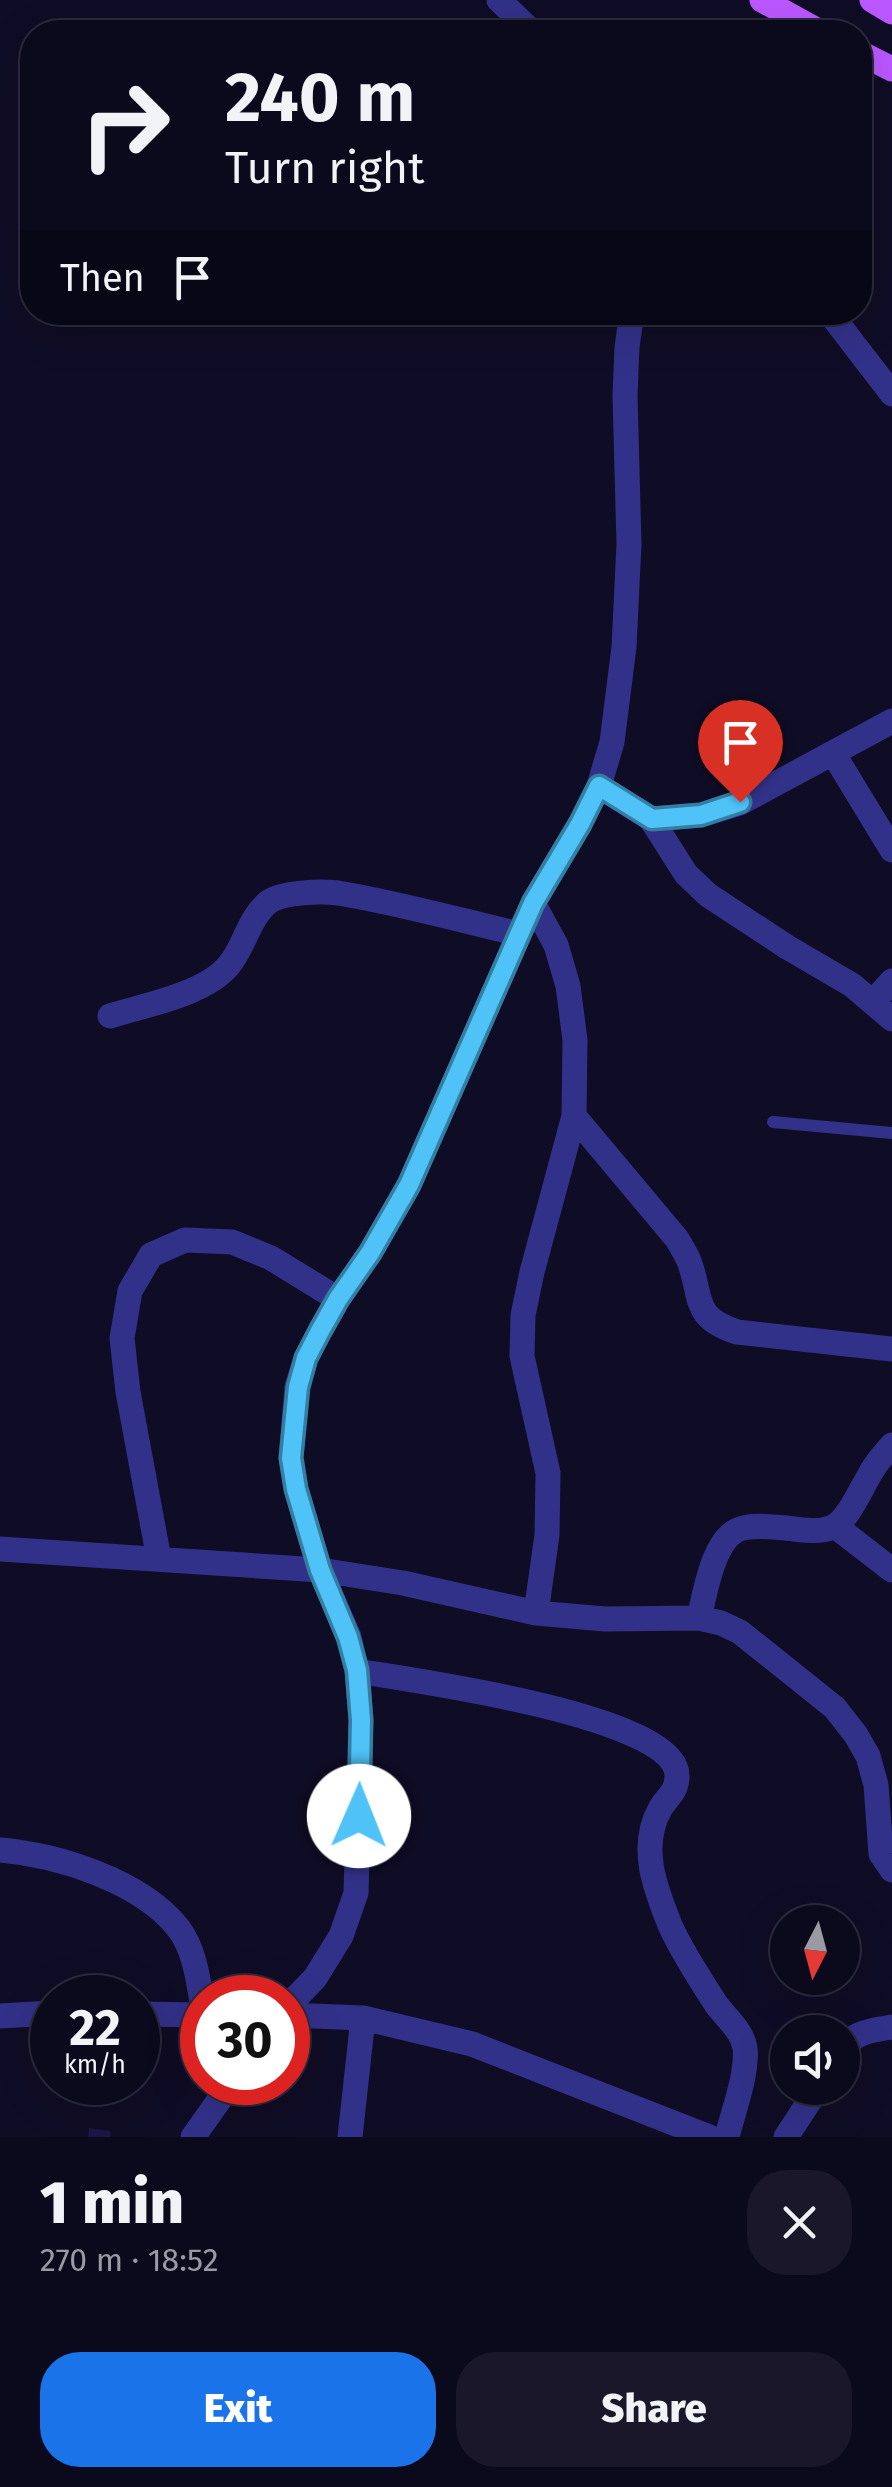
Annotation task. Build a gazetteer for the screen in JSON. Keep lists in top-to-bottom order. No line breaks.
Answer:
{"north":"bottom","page":{"turn":["240 m","Turn right"],"then":"Then","speed":"22 km/h","limit":"30","heading":["1 min","270 m · 18:52"],"buttons":["Exit","Share"]}}
